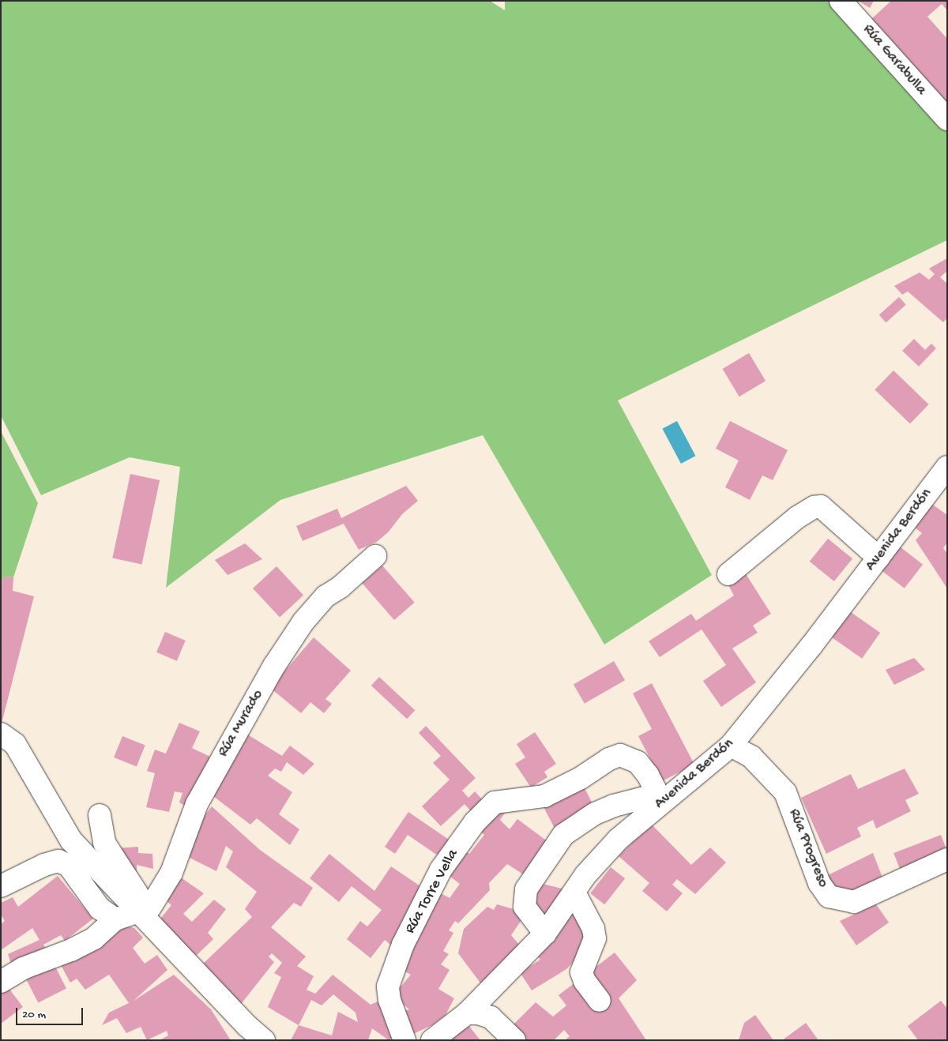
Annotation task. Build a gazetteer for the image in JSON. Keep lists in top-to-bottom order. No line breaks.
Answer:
{"streets":{"street":["Rúa Garabulla","Avenida Berdón","Rúa Murado","Rúa Progreso","Rúa Torre Vella"]},"crossings":[["Avenida Berdón","Rúa Progreso"],["Avenida Berdón","Rúa Torre Vella"]],"scale_bar":"20 m"}
